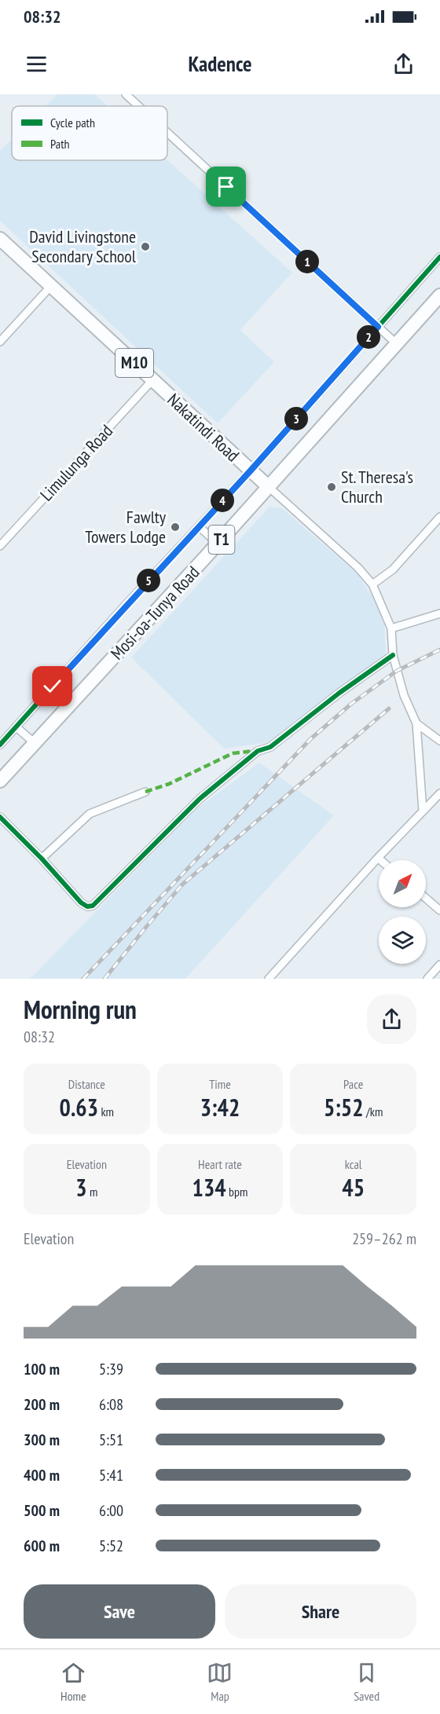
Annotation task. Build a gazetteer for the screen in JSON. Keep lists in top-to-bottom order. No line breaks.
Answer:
{"streets":{"highway":["M10","Nakatindi Road","T1","Mosi-oa-Tunya Road"],"street":["Limulunga Road"]},"crossings":[["Nakatindi Road","Limulunga Road"],["Nakatindi Road","Mosi-oa-Tunya Road"]],"places":["David Livingstone Secondary School","St. Theresa's Church","Fawlty Towers Lodge"],"legend":["Cycle path","Path"],"north":"top right","page":{"status":"08:32","header":"Kadence","pins":["1","2","3","4","5"],"heading":["Morning run","08:32"],"stats":[["Distance","0.63 km"],["Time","3:42"],["Pace","5:52 /km"],["Elevation","3 m"],["Heart rate","134 bpm"],["kcal","45"]],"chart":["Elevation","259–262 m"],"list":[{"name":"100 m","note":"5:39"},{"name":"200 m","note":"6:08"},{"name":"300 m","note":"5:51"},{"name":"400 m","note":"5:41"},{"name":"500 m","note":"6:00"},{"name":"600 m","note":"5:52"}],"buttons":["Save","Share"],"tabs":["Home","Map","Saved"]}}
